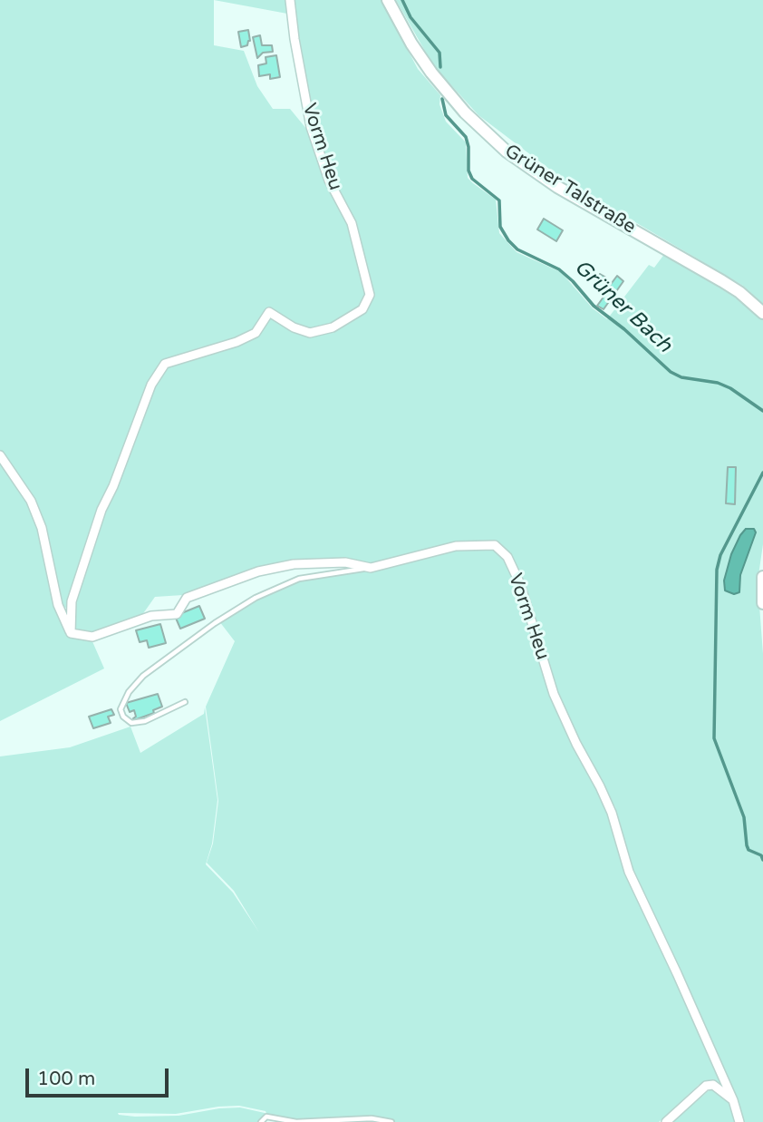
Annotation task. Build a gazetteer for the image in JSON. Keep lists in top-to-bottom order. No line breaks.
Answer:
{"streets":{"main road":["Grüner Talstraße"],"street":["Vorm Heu"]},"water":["Grüner Bach"],"scale_bar":"100 m"}
